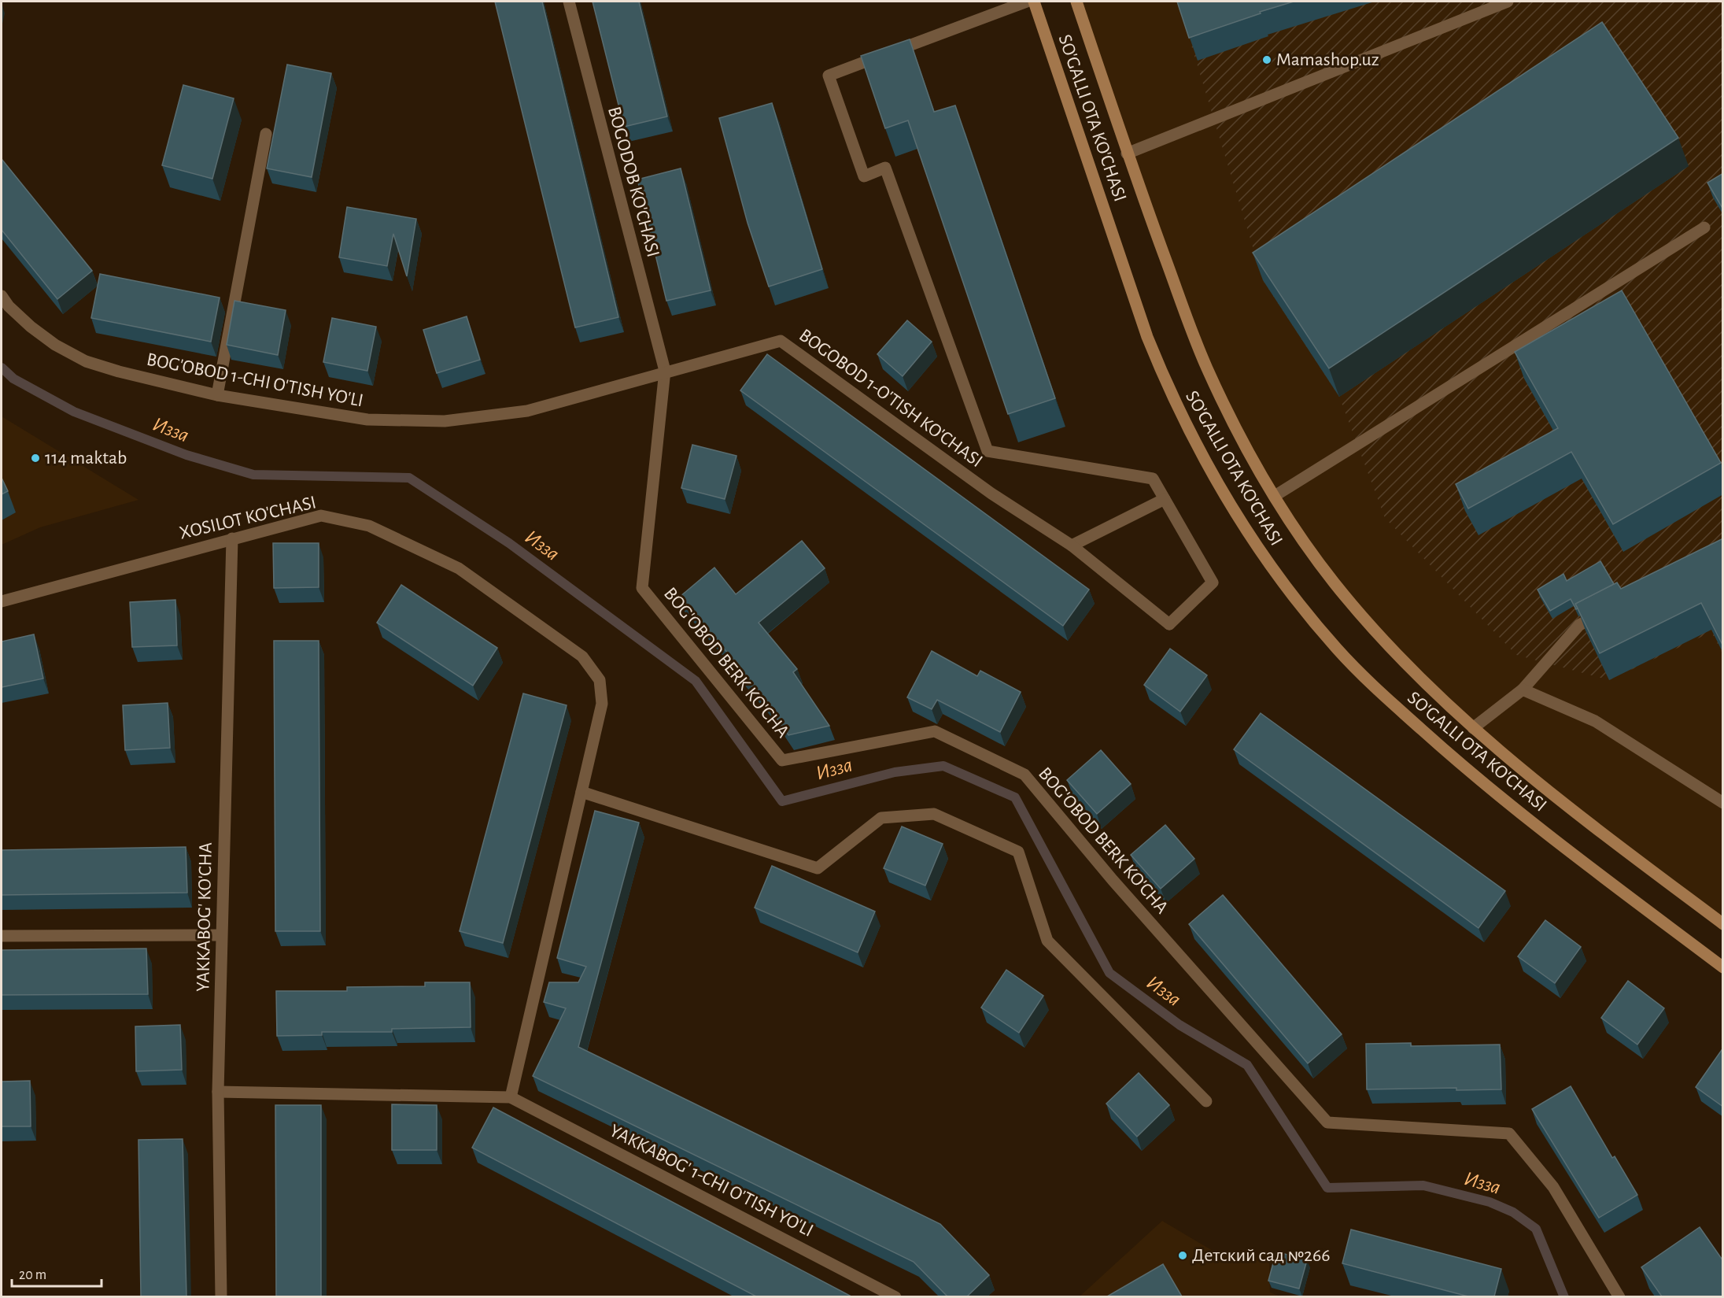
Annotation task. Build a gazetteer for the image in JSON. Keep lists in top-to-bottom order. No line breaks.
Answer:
{"streets":{"main road":["SO'GALLI OTA KO'CHASI"],"street":["BOGODOB KO'CHASI","BOG'OBOD 1-CHI O'TISH YO'LI","BOGOBOD 1-O'TISH KO'CHASI","XOSILOT KO'CHASI","BOG'OBOD BERK KO'CHA","YAKKABOG' KO'CHA","YAKKABOG' 1-CHI O'TISH YO'LI"]},"crossings":[["BOGODOB KO'CHASI","BOGOBOD 1-O'TISH KO'CHASI"],["BOGODOB KO'CHASI","BOG'OBOD BERK KO'CHA"],["BOG'OBOD 1-CHI O'TISH YO'LI","BOGOBOD 1-O'TISH KO'CHASI"],["BOGOBOD 1-O'TISH KO'CHASI","BOG'OBOD BERK KO'CHA"],["XOSILOT KO'CHASI","YAKKABOG' KO'CHA"],["YAKKABOG' KO'CHA","YAKKABOG' 1-CHI O'TISH YO'LI"]],"water":["Изза"],"places":["Mamashop.uz","114 maktab","Детский сад №266"],"scale_bar":"20 m"}
